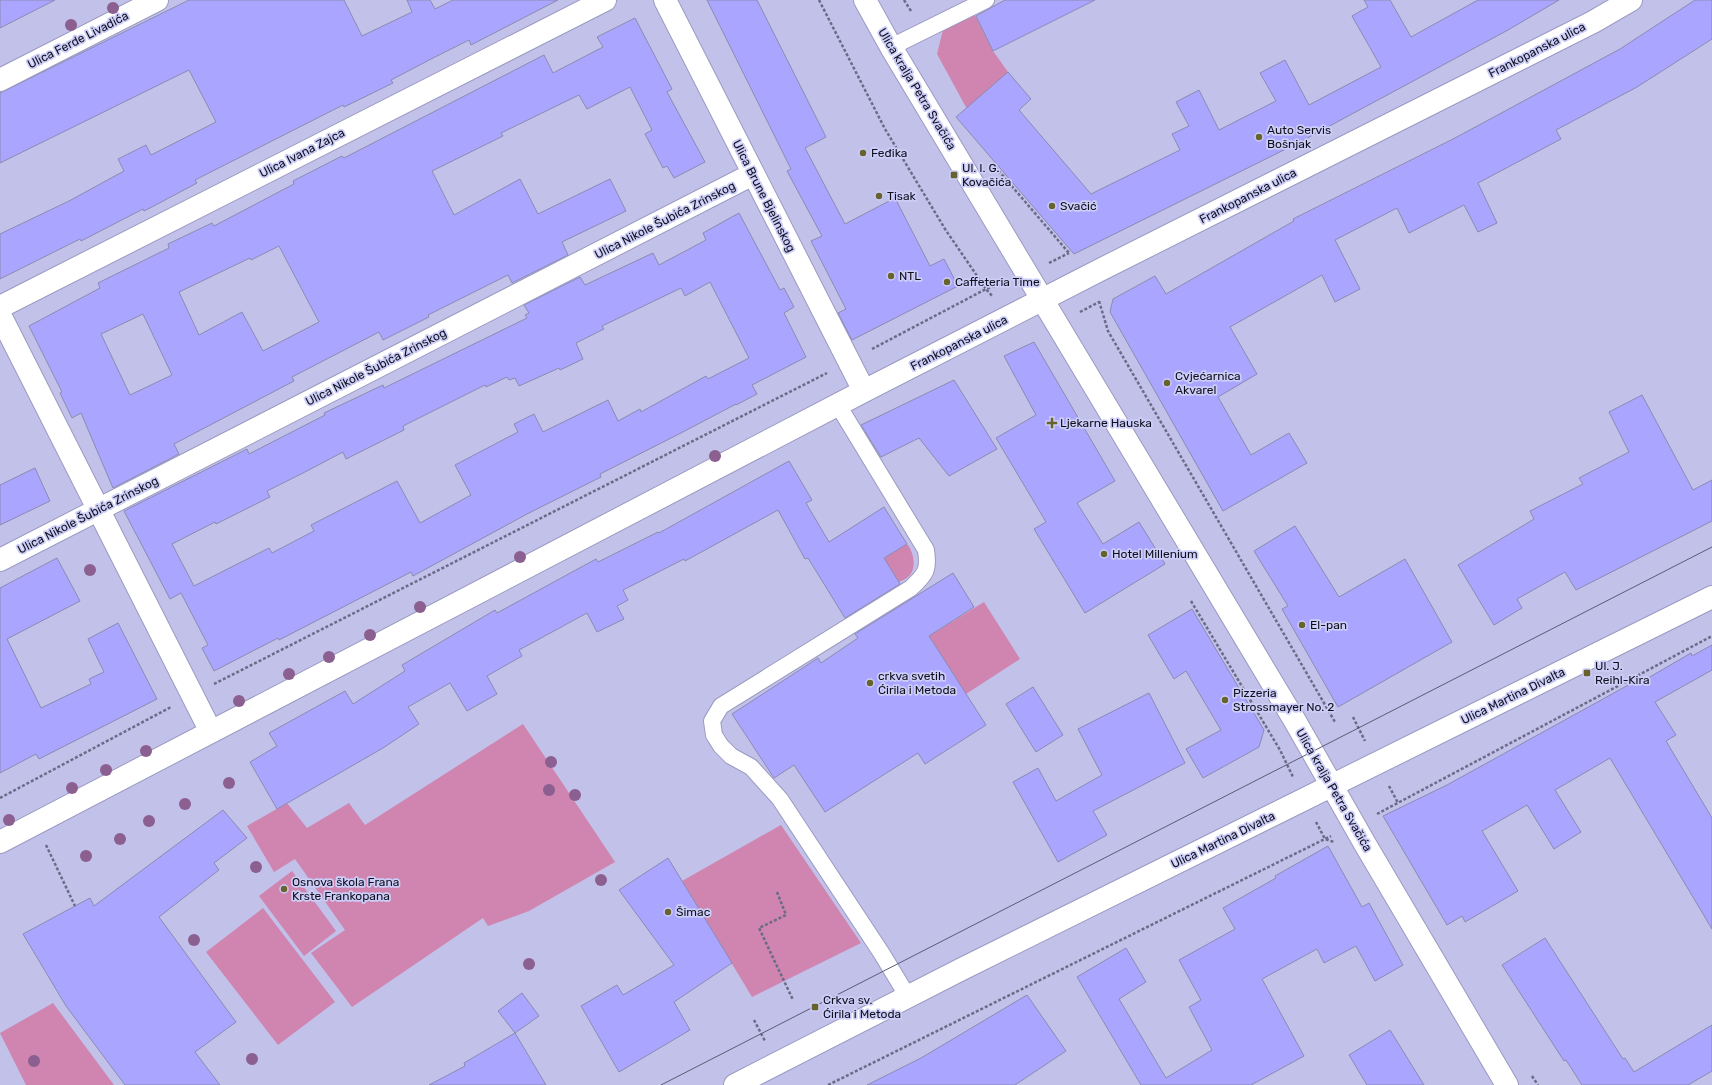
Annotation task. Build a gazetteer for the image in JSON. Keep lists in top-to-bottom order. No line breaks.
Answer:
{"streets":{"street":["Ulica Ferde Livadića","Frankopanska ulica","Ulica kralja Petra Svačića","Ulica Ivana Zajca","Ulica Brune Bjelinskog","Ulica Nikole Šubića Zrinskog","Ulica Martina Divalta"]},"crossings":[["Frankopanska ulica","Ulica kralja Petra Svačića"],["Frankopanska ulica","Ulica Brune Bjelinskog"],["Ulica kralja Petra Svačića","Ulica Martina Divalta"],["Ulica Brune Bjelinskog","Ulica Nikole Šubića Zrinskog"]],"places":{"other":["Auto Servis Bošnjak","Feđika","Tisak","Svačić","NTL","Caffeteria Time","Cvjećarnica Akvarel","Hotel Millenium","El-pan","crkva svetih Ćirila i Metoda","Pizzeria Strossmayer No. 2","Osnova škola Frana Krste Frankopana","Šimac"],"transit":["Ul. I. G. Kovačića","Ul. J. Reihl-Kira","Crkva sv. Ćirila i Metoda"],"health":["Ljekarne Hauska"]}}
